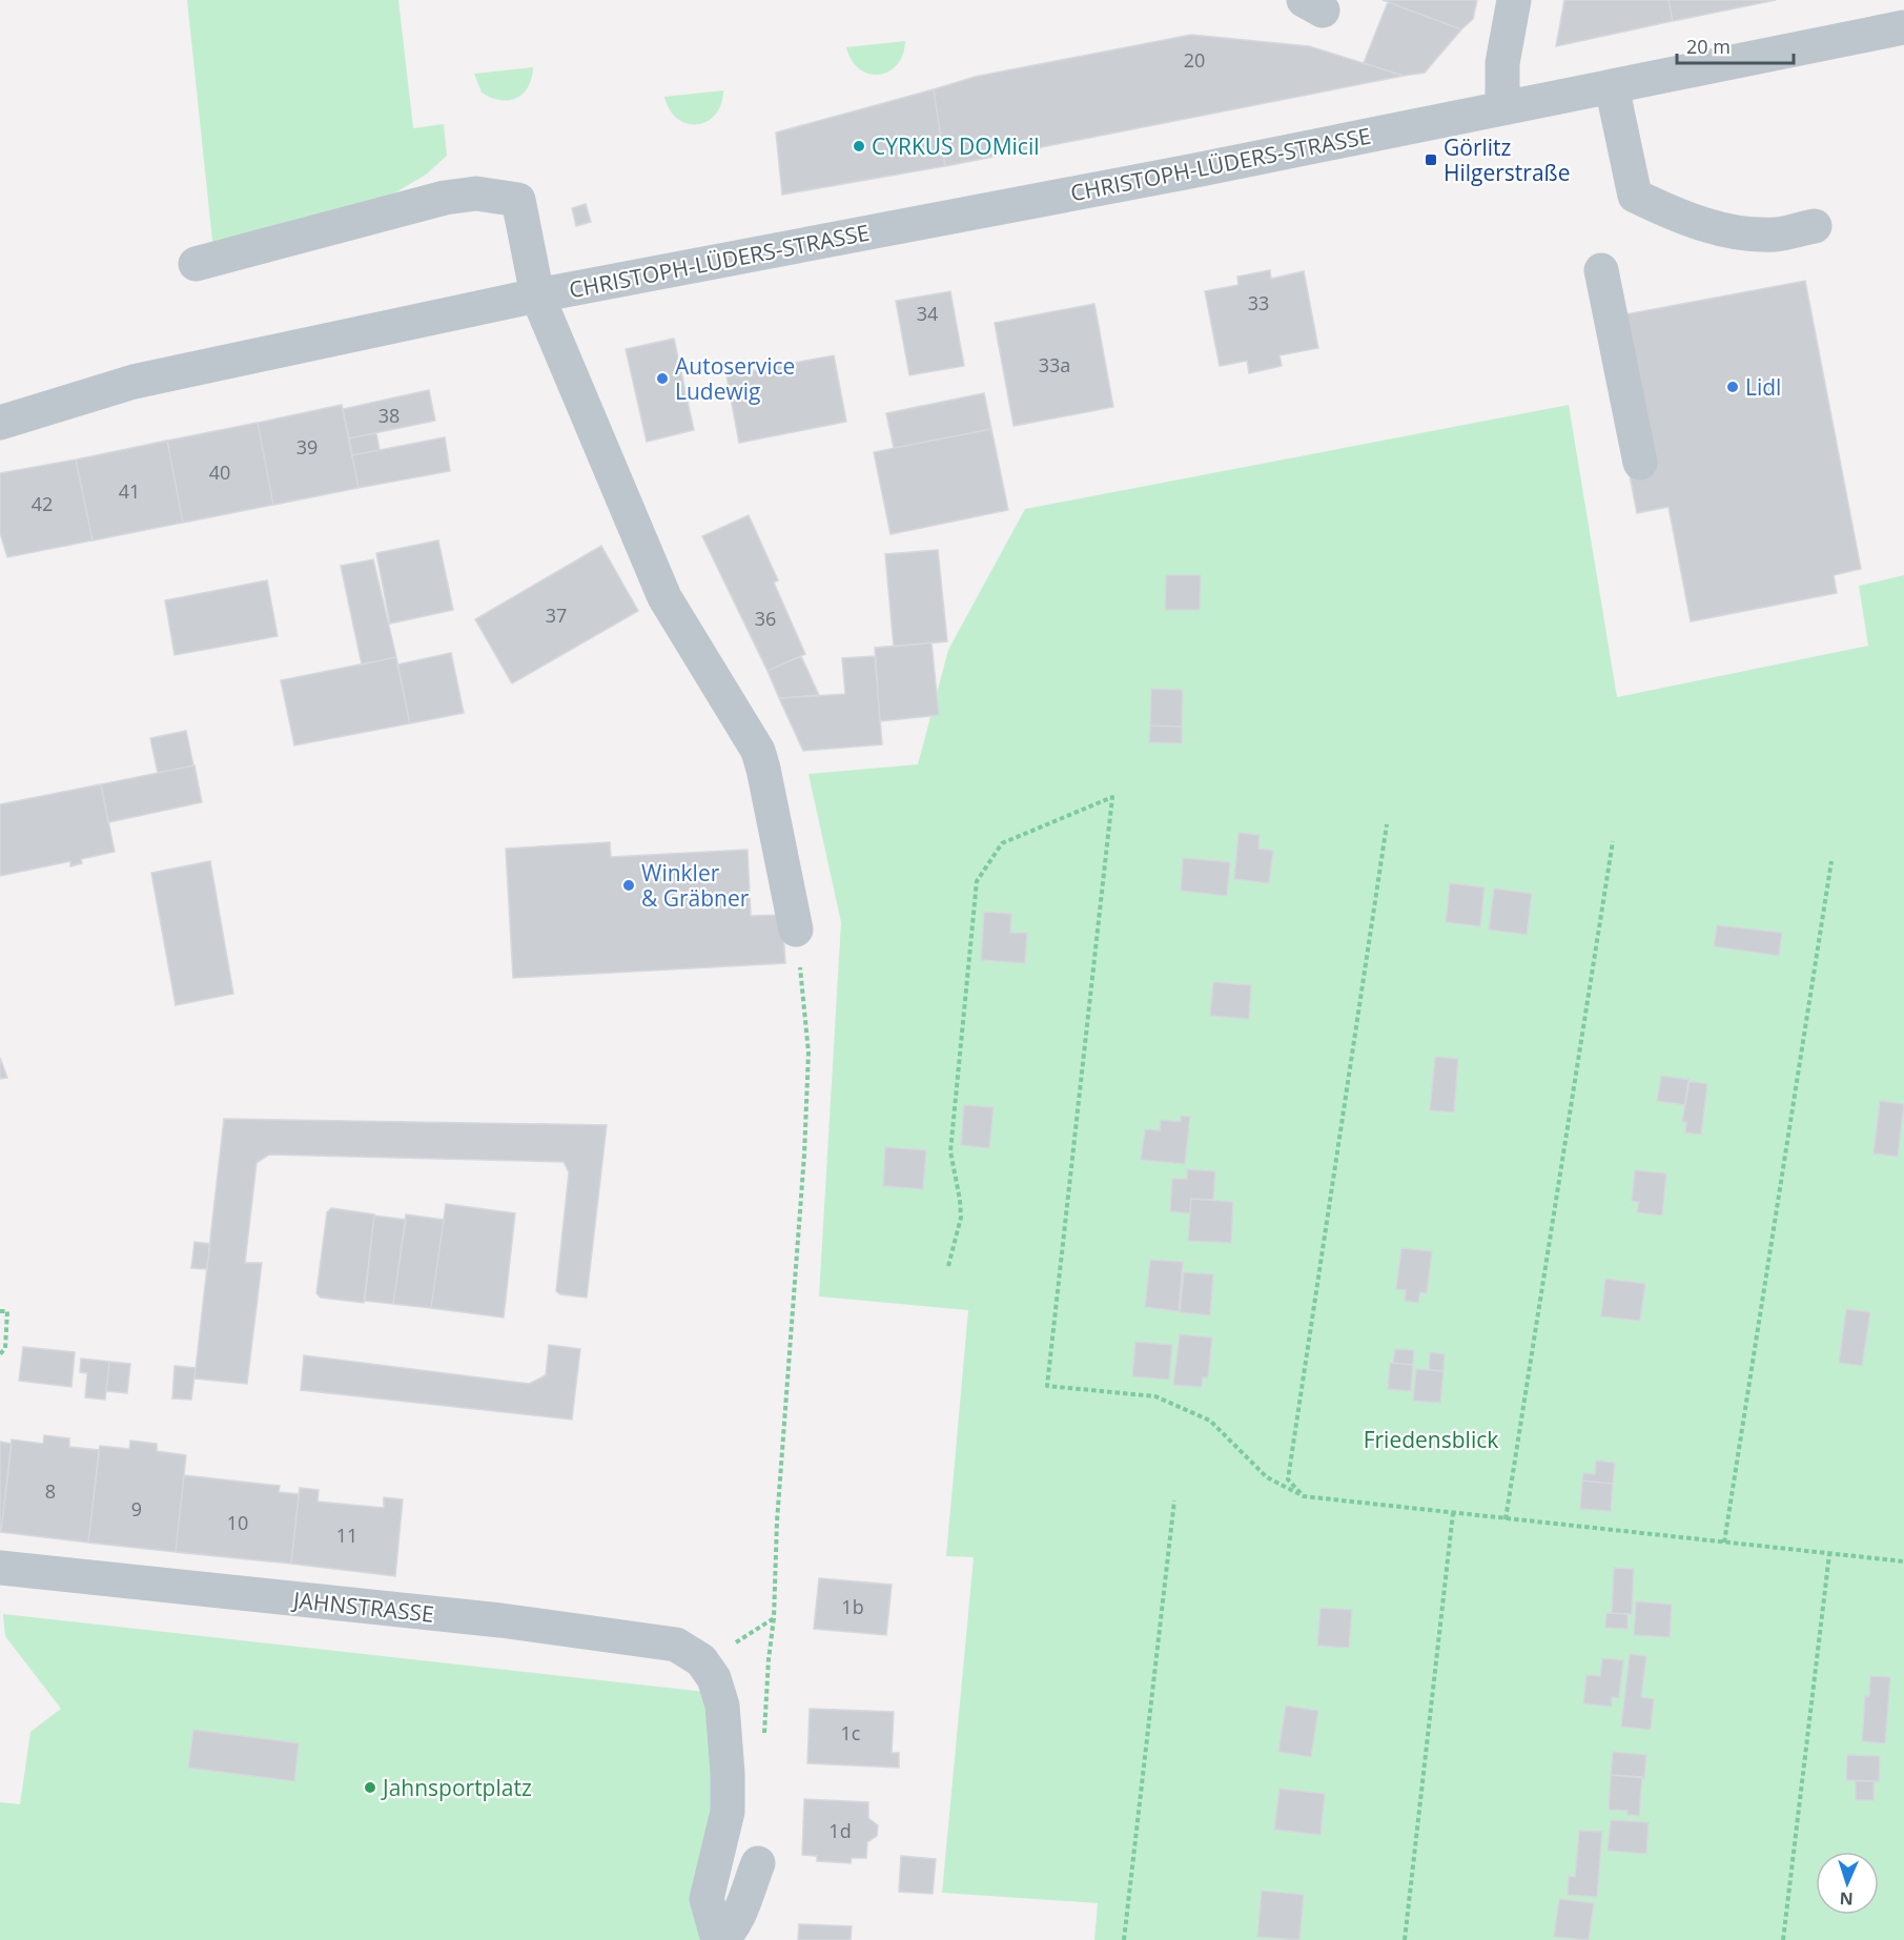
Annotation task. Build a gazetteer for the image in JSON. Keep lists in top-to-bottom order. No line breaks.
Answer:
{"streets":{"street":["CHRISTOPH-LÜDERS-STRASSE","JAHNSTRASSE"]},"parks":["Friedensblick"],"places":{"other":["CYRKUS DOMicil","Autoservice Ludewig","Lidl","Winkler & Gräbner","Jahnsportplatz"],"transit":["Görlitz Hilgerstraße"]},"house_numbers":["20","33","34","33a","38","39","40","41","42","37","36","8","9","10","11","1b","1c","1d"],"scale_bar":"20 m","north":"bottom"}
